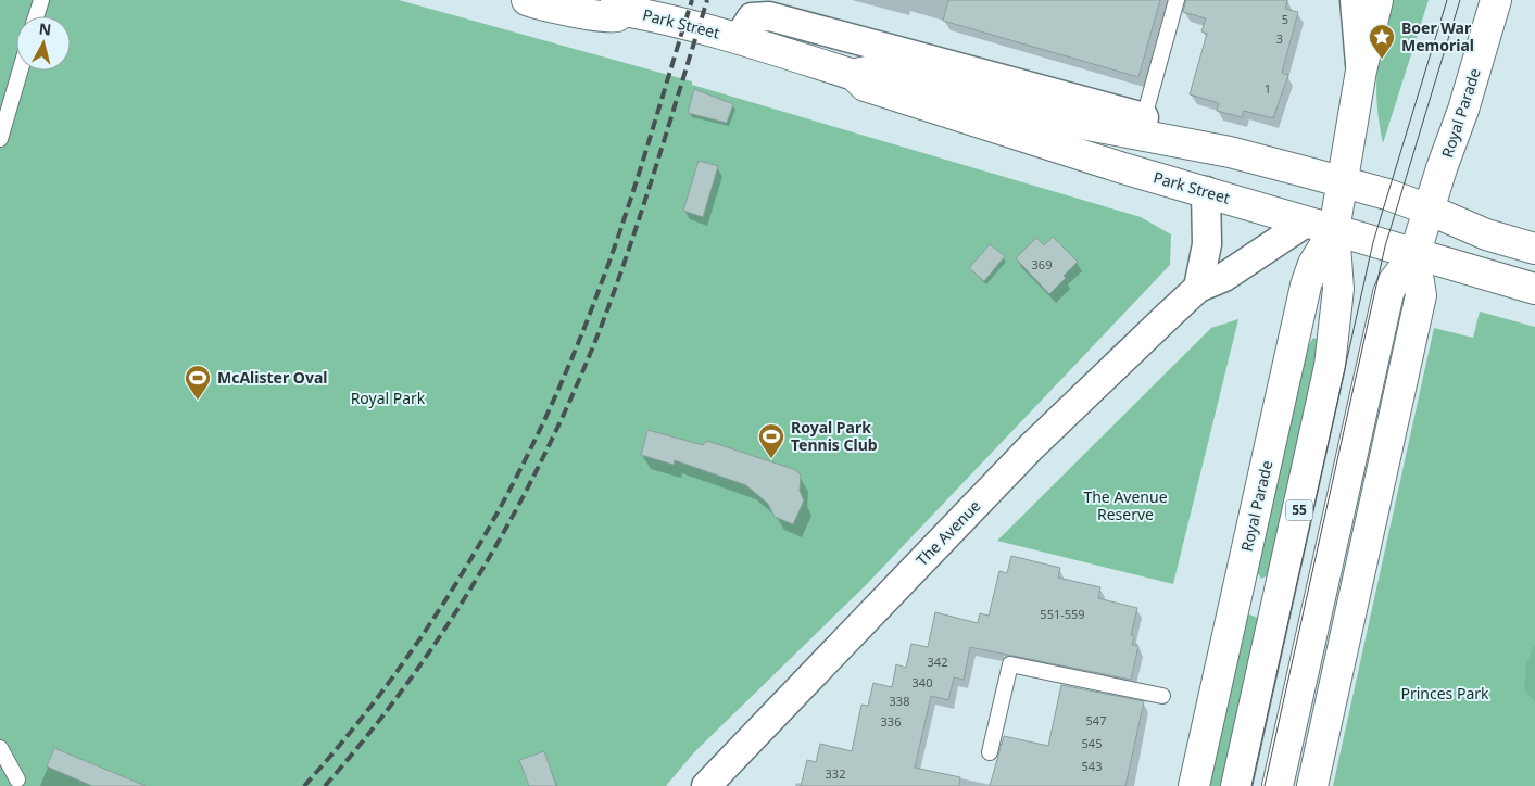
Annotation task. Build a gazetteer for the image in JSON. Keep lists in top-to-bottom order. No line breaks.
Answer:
{"streets":{"main road":["Park Street","Royal Parade","55"],"street":["The Avenue"]},"crossings":[["Park Street","Royal Parade"],["Park Street","The Avenue"]],"parks":["Royal Park","The Avenue Reserve","Princes Park"],"places":{"place":["Boer War Memorial"],"sports":["McAlister Oval","Royal Park Tennis Club"]},"house_numbers":["5","3","1","369","551-559","342","340","338","547","336","545","543","332"],"north":"top"}
